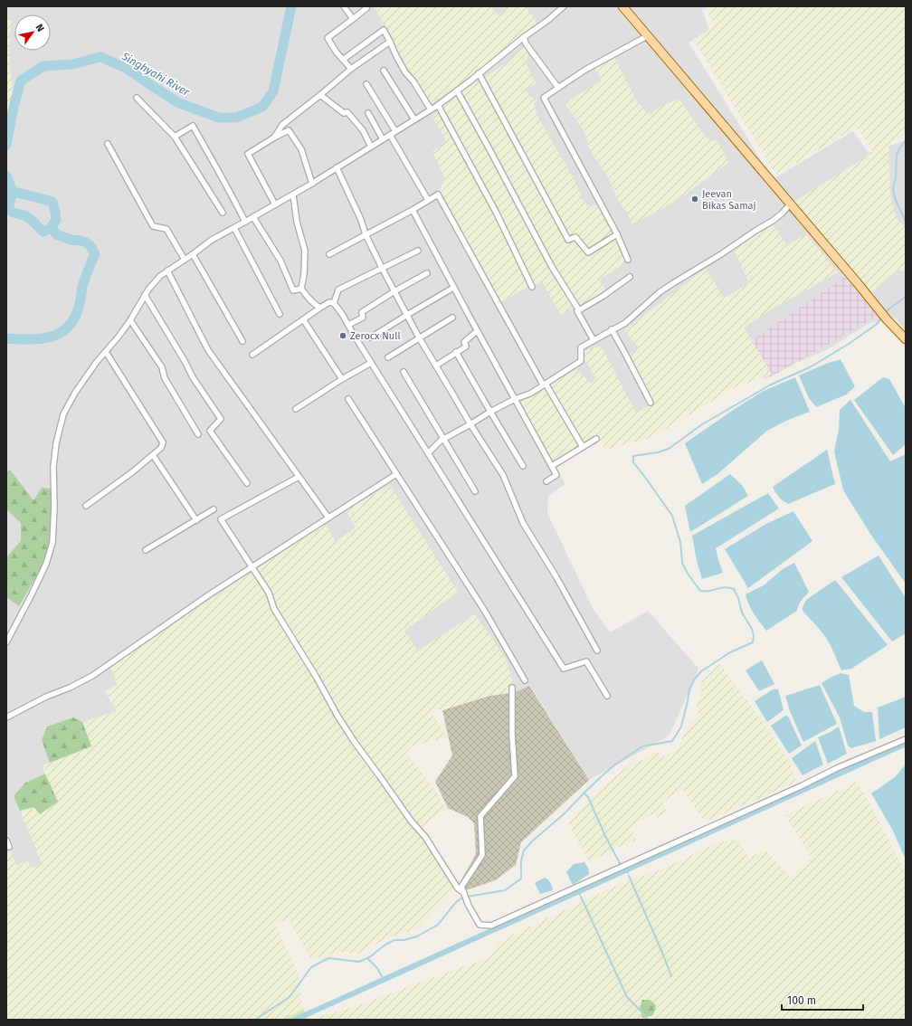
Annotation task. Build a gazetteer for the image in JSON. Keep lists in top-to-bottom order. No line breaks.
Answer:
{"water":["Singhyahi River"],"places":["Jeevan Bikas Samaj","Zerocx Null"],"scale_bar":"100 m","north":"top right"}
